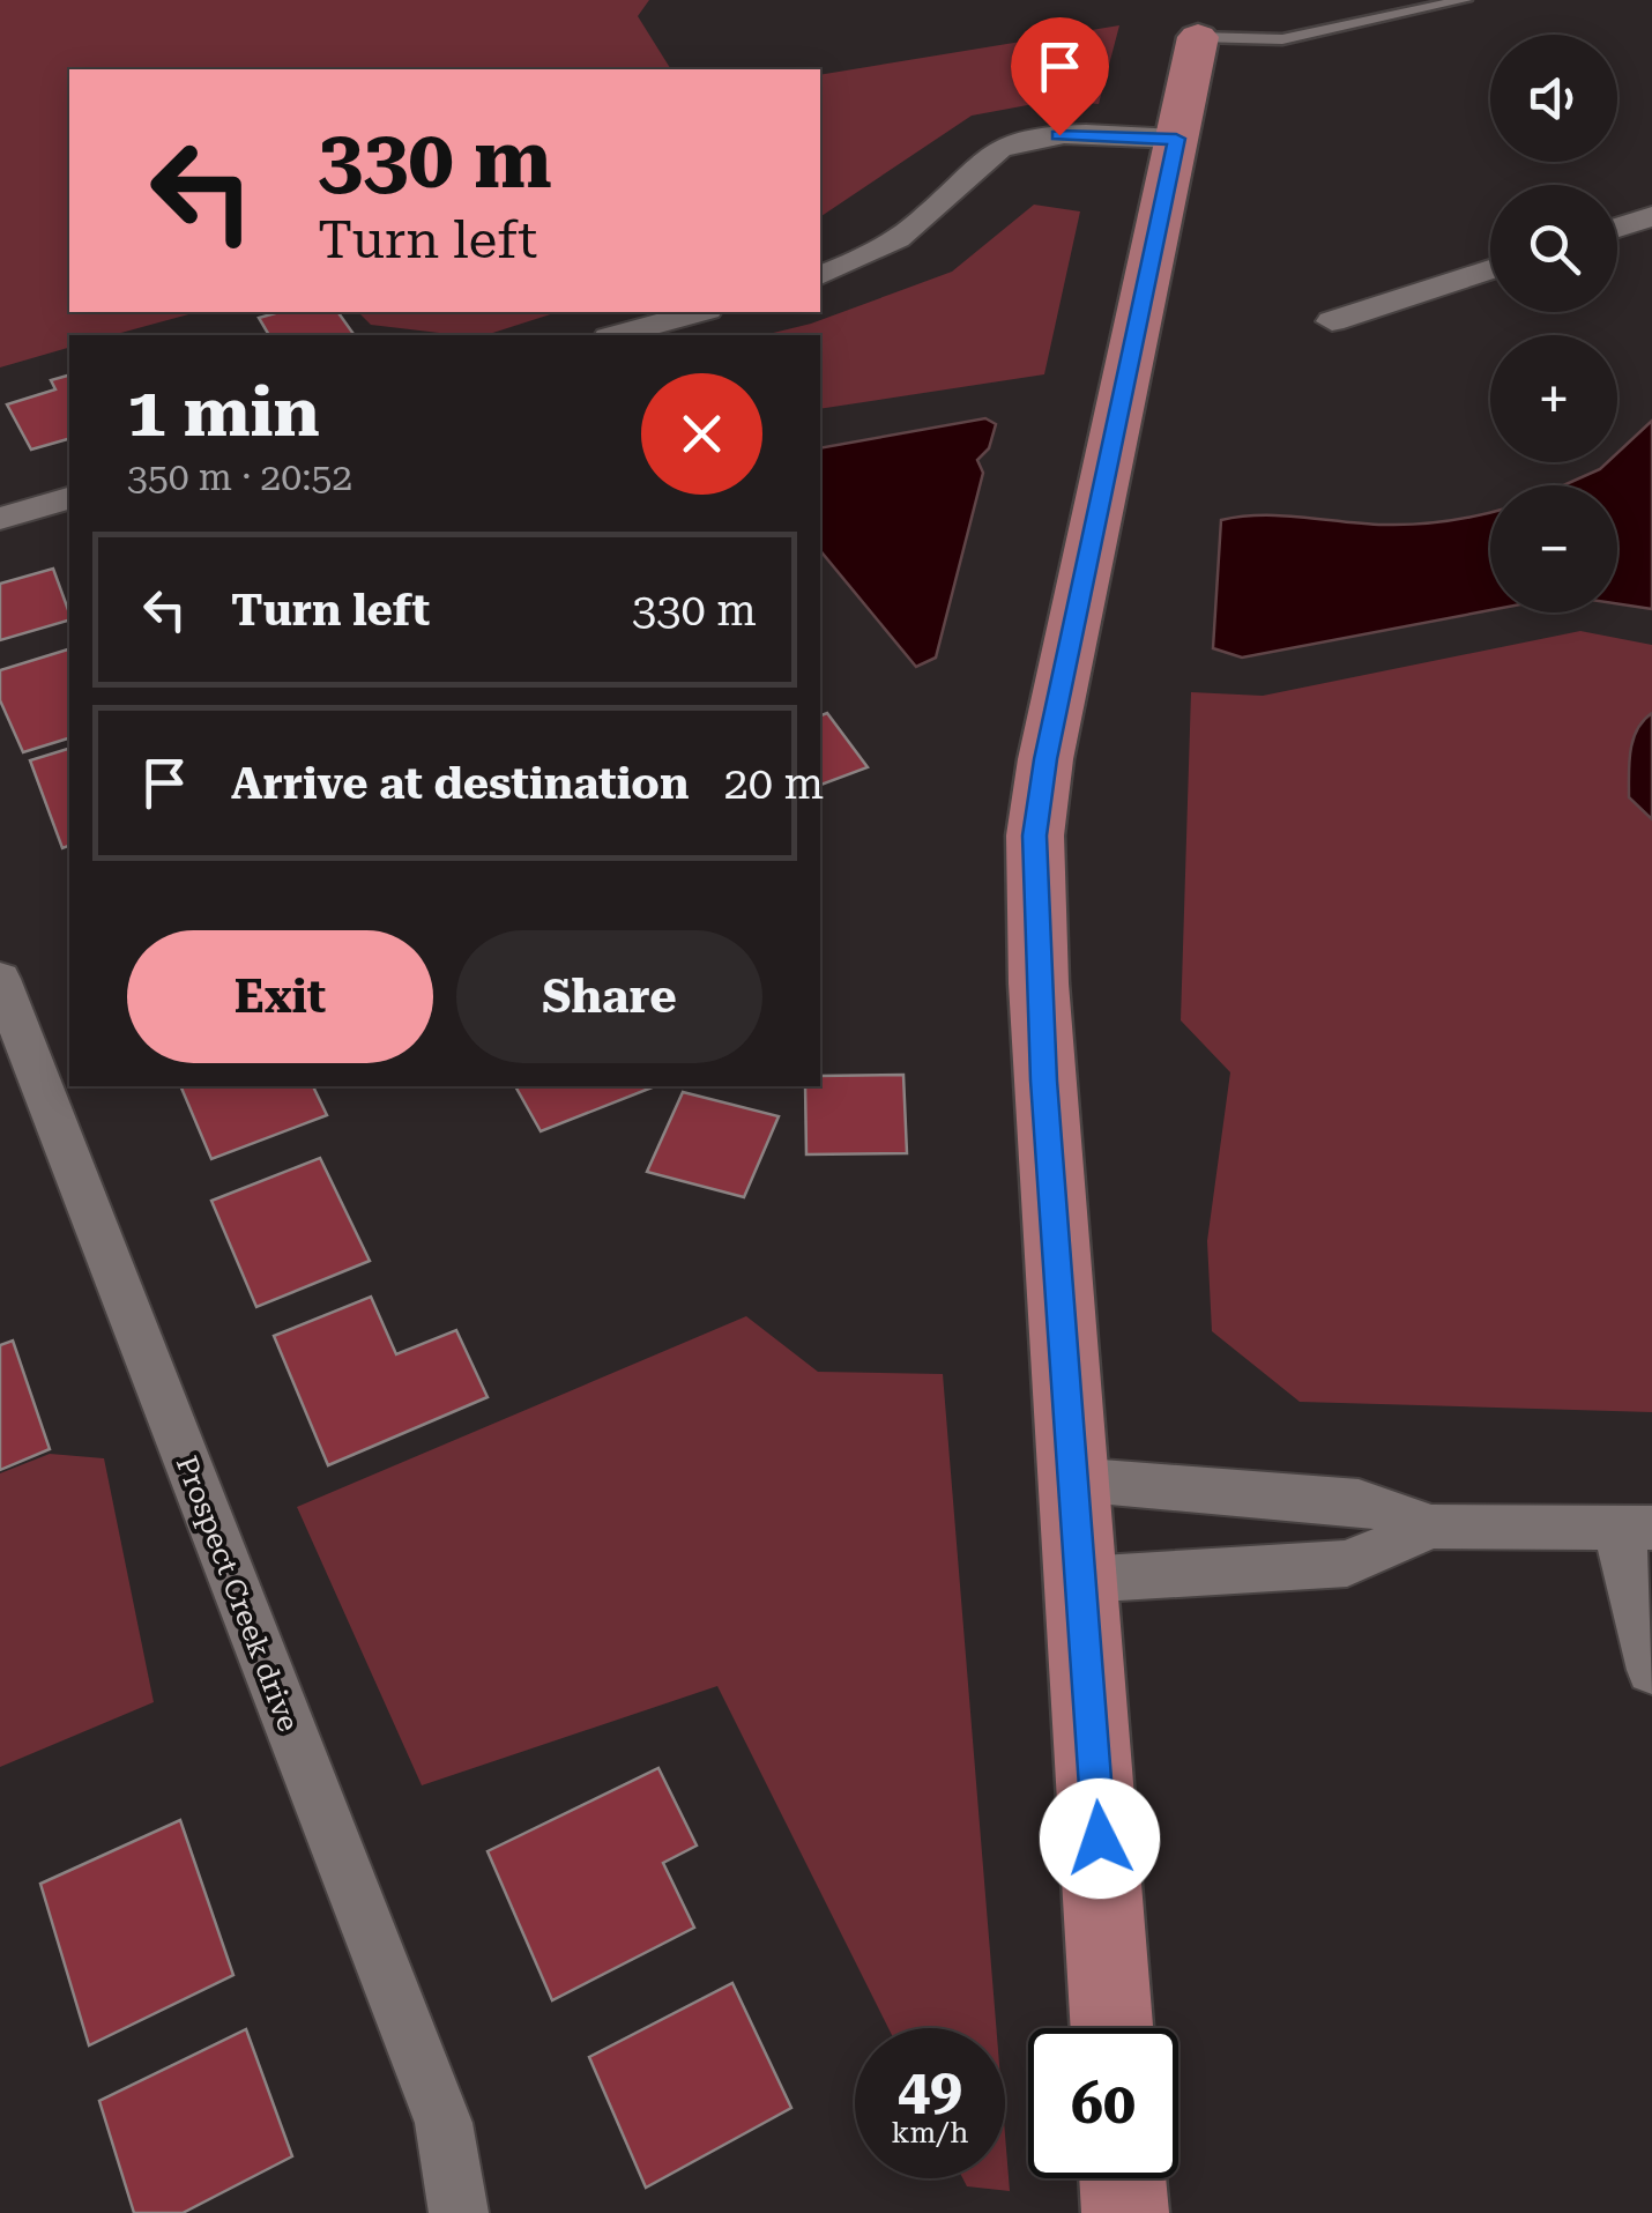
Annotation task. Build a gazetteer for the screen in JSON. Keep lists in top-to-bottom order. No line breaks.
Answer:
{"streets":{"street":["Prospect Creek drive"]},"page":{"map_buttons":["+","−"],"turn":["330 m","Turn left"],"heading":["1 min","350 m · 20:52"],"list":[{"name":"Turn left","value":"330 m"},{"name":"Arrive at destination","value":"20 m"}],"buttons":["Exit","Share"],"speed":"49 km/h","limit":"60"}}
